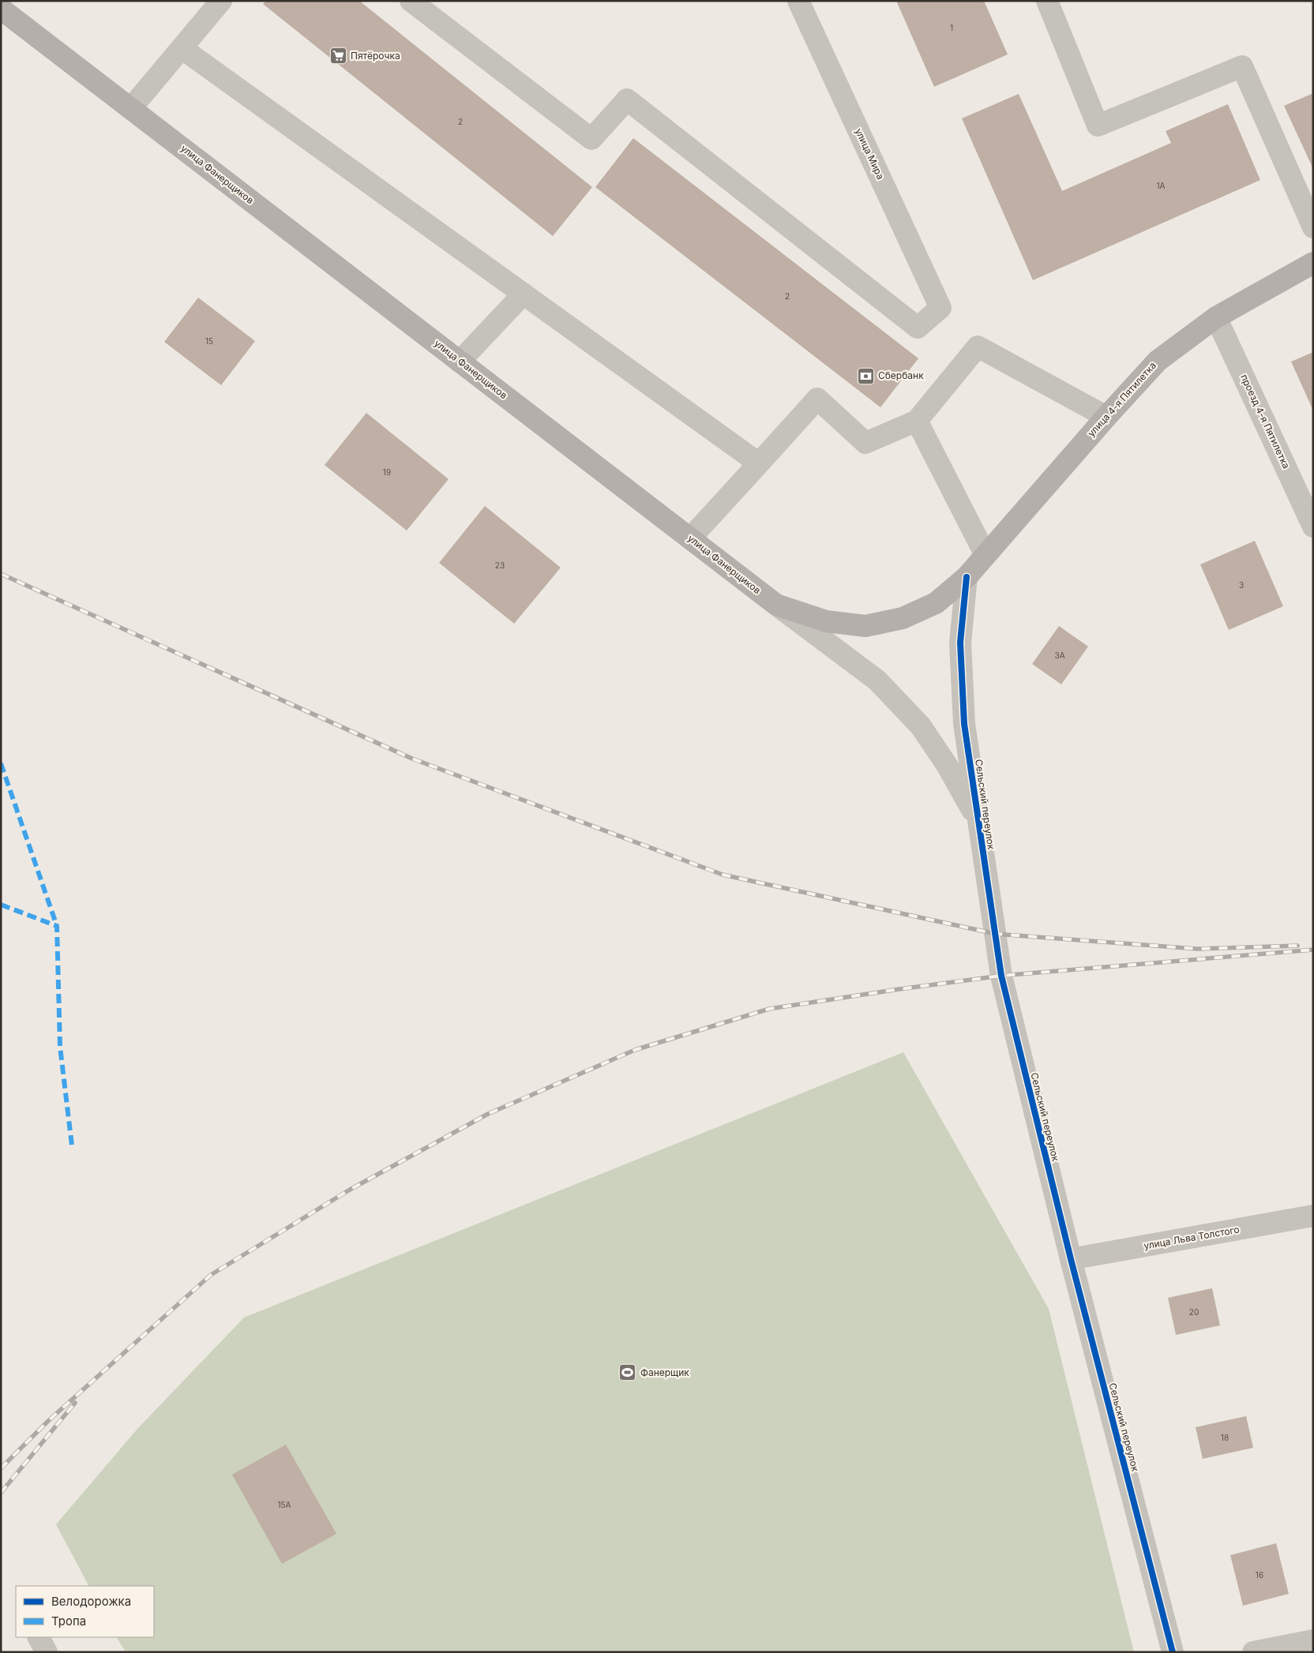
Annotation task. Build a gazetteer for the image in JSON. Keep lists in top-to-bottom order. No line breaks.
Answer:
{"streets":{"main road":["улица Фанерщиков","улица 4-я Пятилетка"],"street":["улица Мира","проезд 4-я Пятилетка","Сельский переулок","улица Льва Толстого"]},"crossings":[["улица Фанерщиков","улица 4-я Пятилетка"],["улица Фанерщиков","Сельский переулок"],["улица 4-я Пятилетка","проезд 4-я Пятилетка"],["улица 4-я Пятилетка","Сельский переулок"],["Сельский переулок","улица Льва Толстого"]],"places":{"supermarket":["Пятёрочка"],"bank":["Сбербанк"],"sports":["Фанерщик"]},"house_numbers":["1","2","1А","2","15","19","23","3","3А","20","18","15А","16"],"legend":["Велодорожка","Тропа"]}
